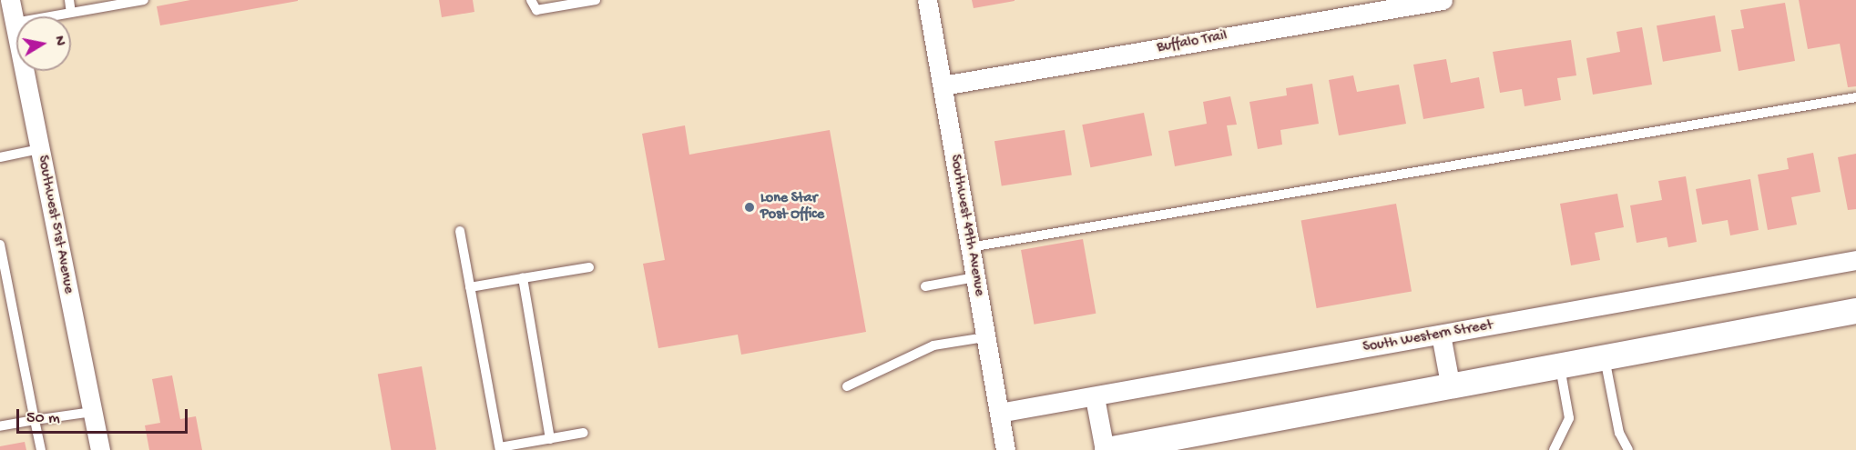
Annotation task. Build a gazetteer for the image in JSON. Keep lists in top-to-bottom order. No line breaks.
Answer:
{"streets":{"street":["Buffalo Trail","Southwest 51st Avenue","Southwest 49th Avenue","South Western Street"]},"crossings":[["Buffalo Trail","Southwest 49th Avenue"],["Southwest 49th Avenue","South Western Street"]],"places":["Lone Star Post Office"],"scale_bar":"50 m","north":"right"}
